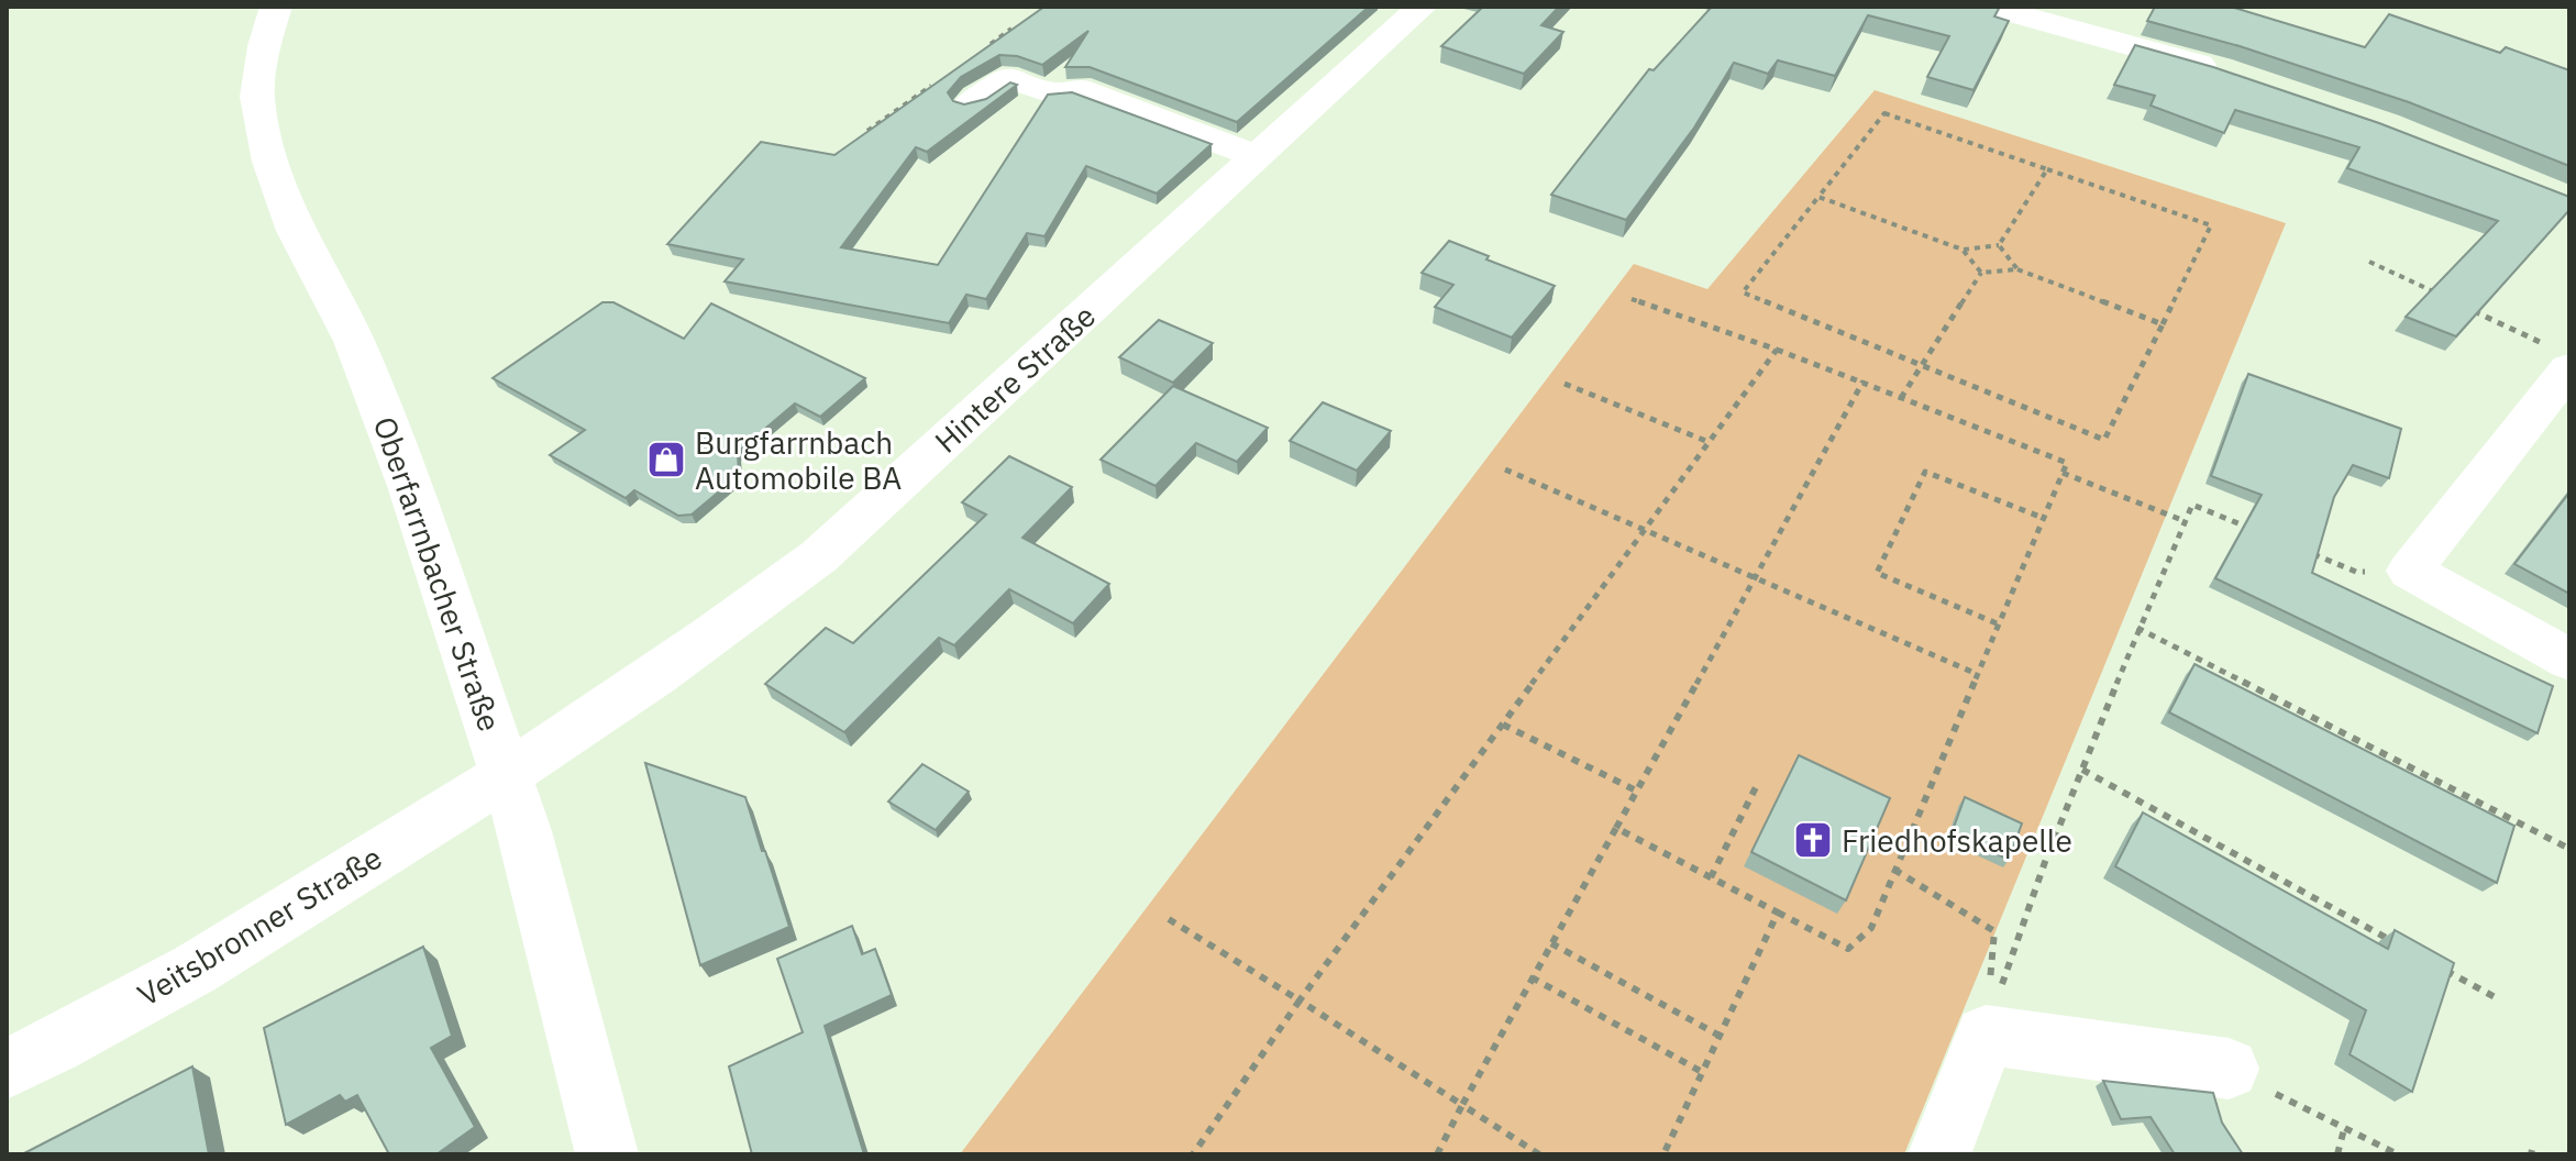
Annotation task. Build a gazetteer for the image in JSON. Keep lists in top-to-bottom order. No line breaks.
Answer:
{"streets":{"street":["Hintere Straße","Oberfarrnbacher Straße","Veitsbronner Straße"]},"crossings":[["Hintere Straße","Oberfarrnbacher Straße"],["Hintere Straße","Veitsbronner Straße"],["Oberfarrnbacher Straße","Veitsbronner Straße"]],"places":{"shop":["Burgfarrnbach Automobile BA"],"church":["Friedhofskapelle"]}}
